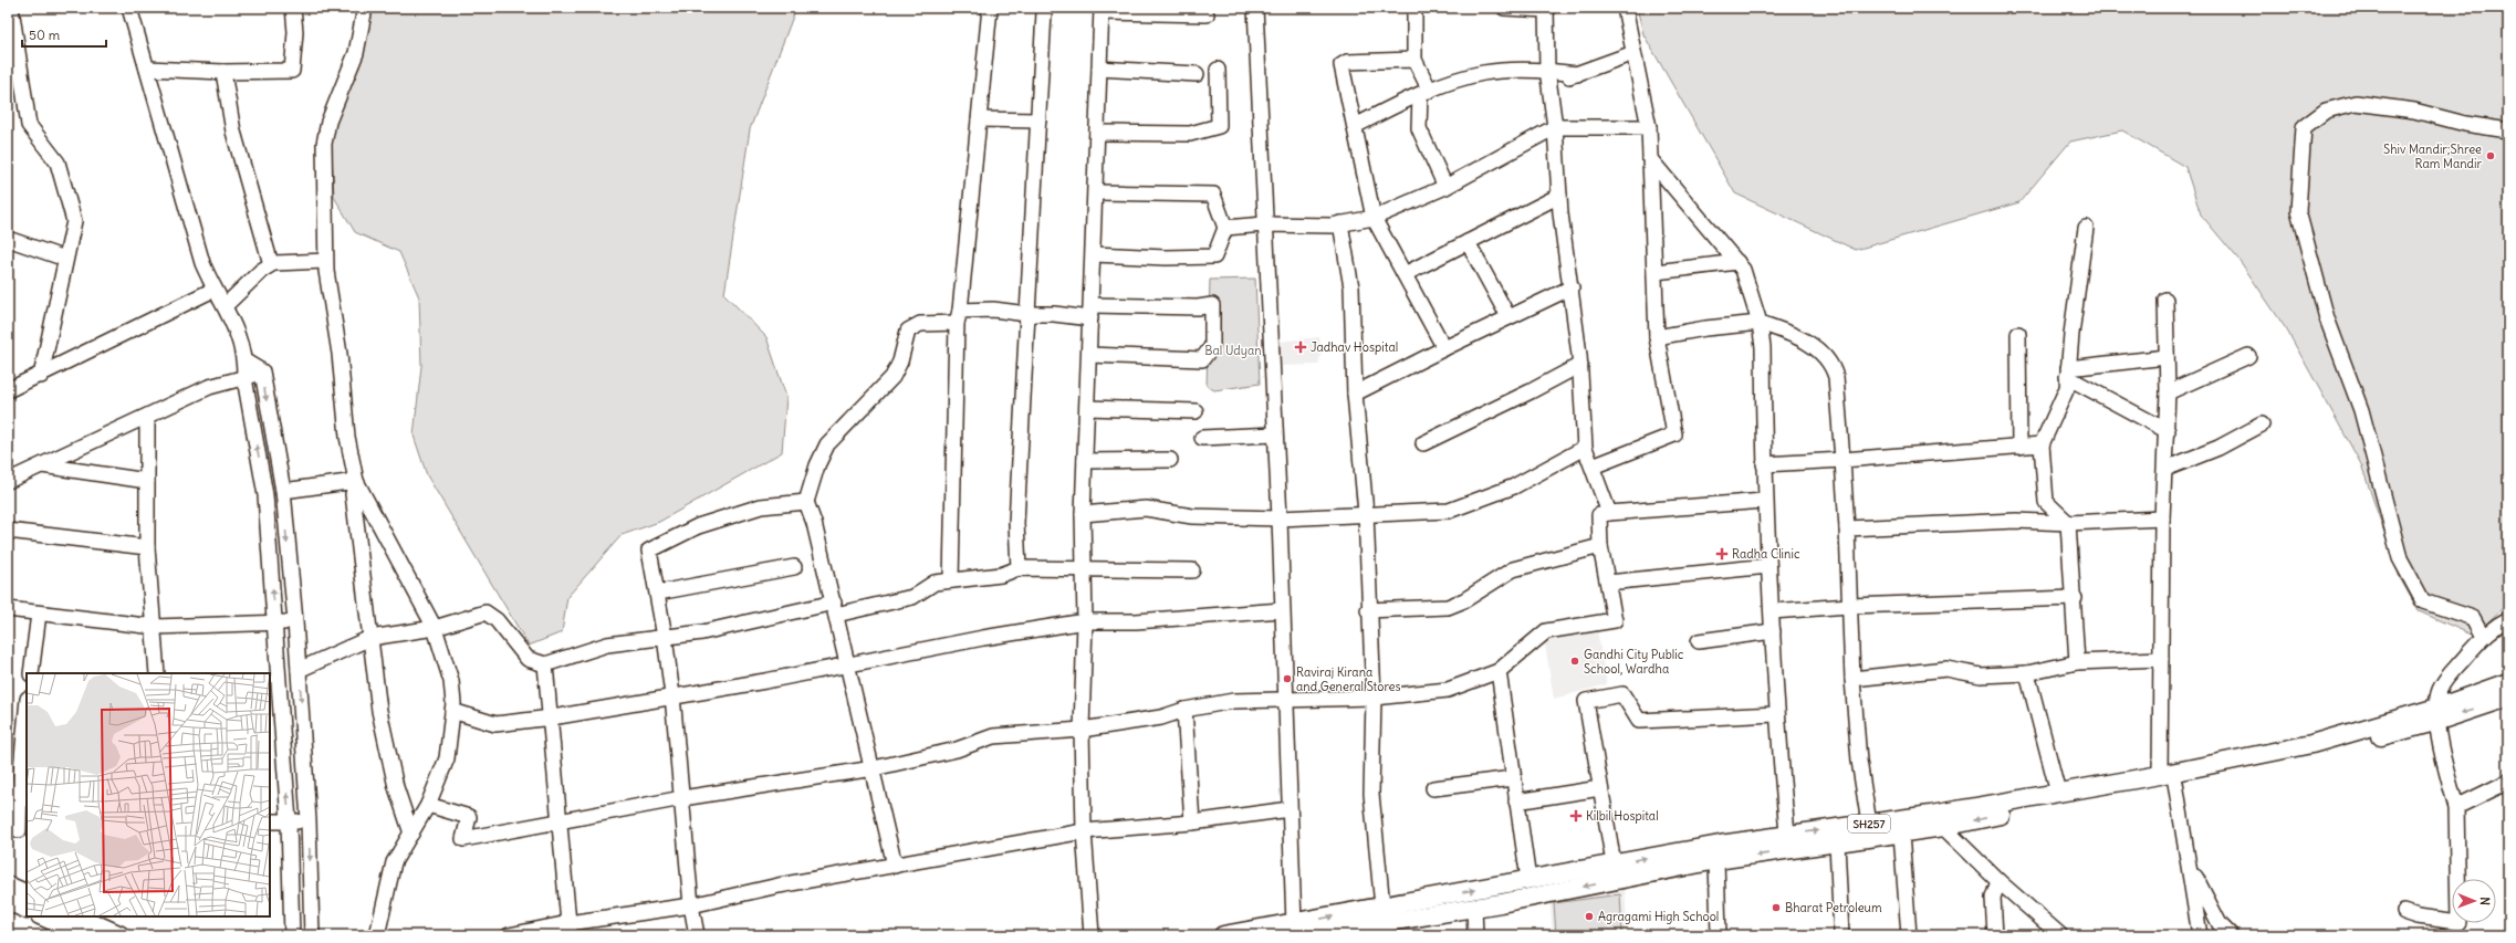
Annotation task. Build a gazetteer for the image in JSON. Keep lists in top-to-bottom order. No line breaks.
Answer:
{"streets":{"main road":["SH257"]},"parks":["Bal Udyan"],"places":{"other":["Shiv Mandir;Shree Ram Mandir","Gandhi City Public School, Wardha","Raviraj Kirana and General Stores","Bharat Petroleum","Agragami High School"],"health":["Jadhav Hospital","Radha Clinic","Kilbil Hospital"]},"scale_bar":"50 m","north":"right"}
